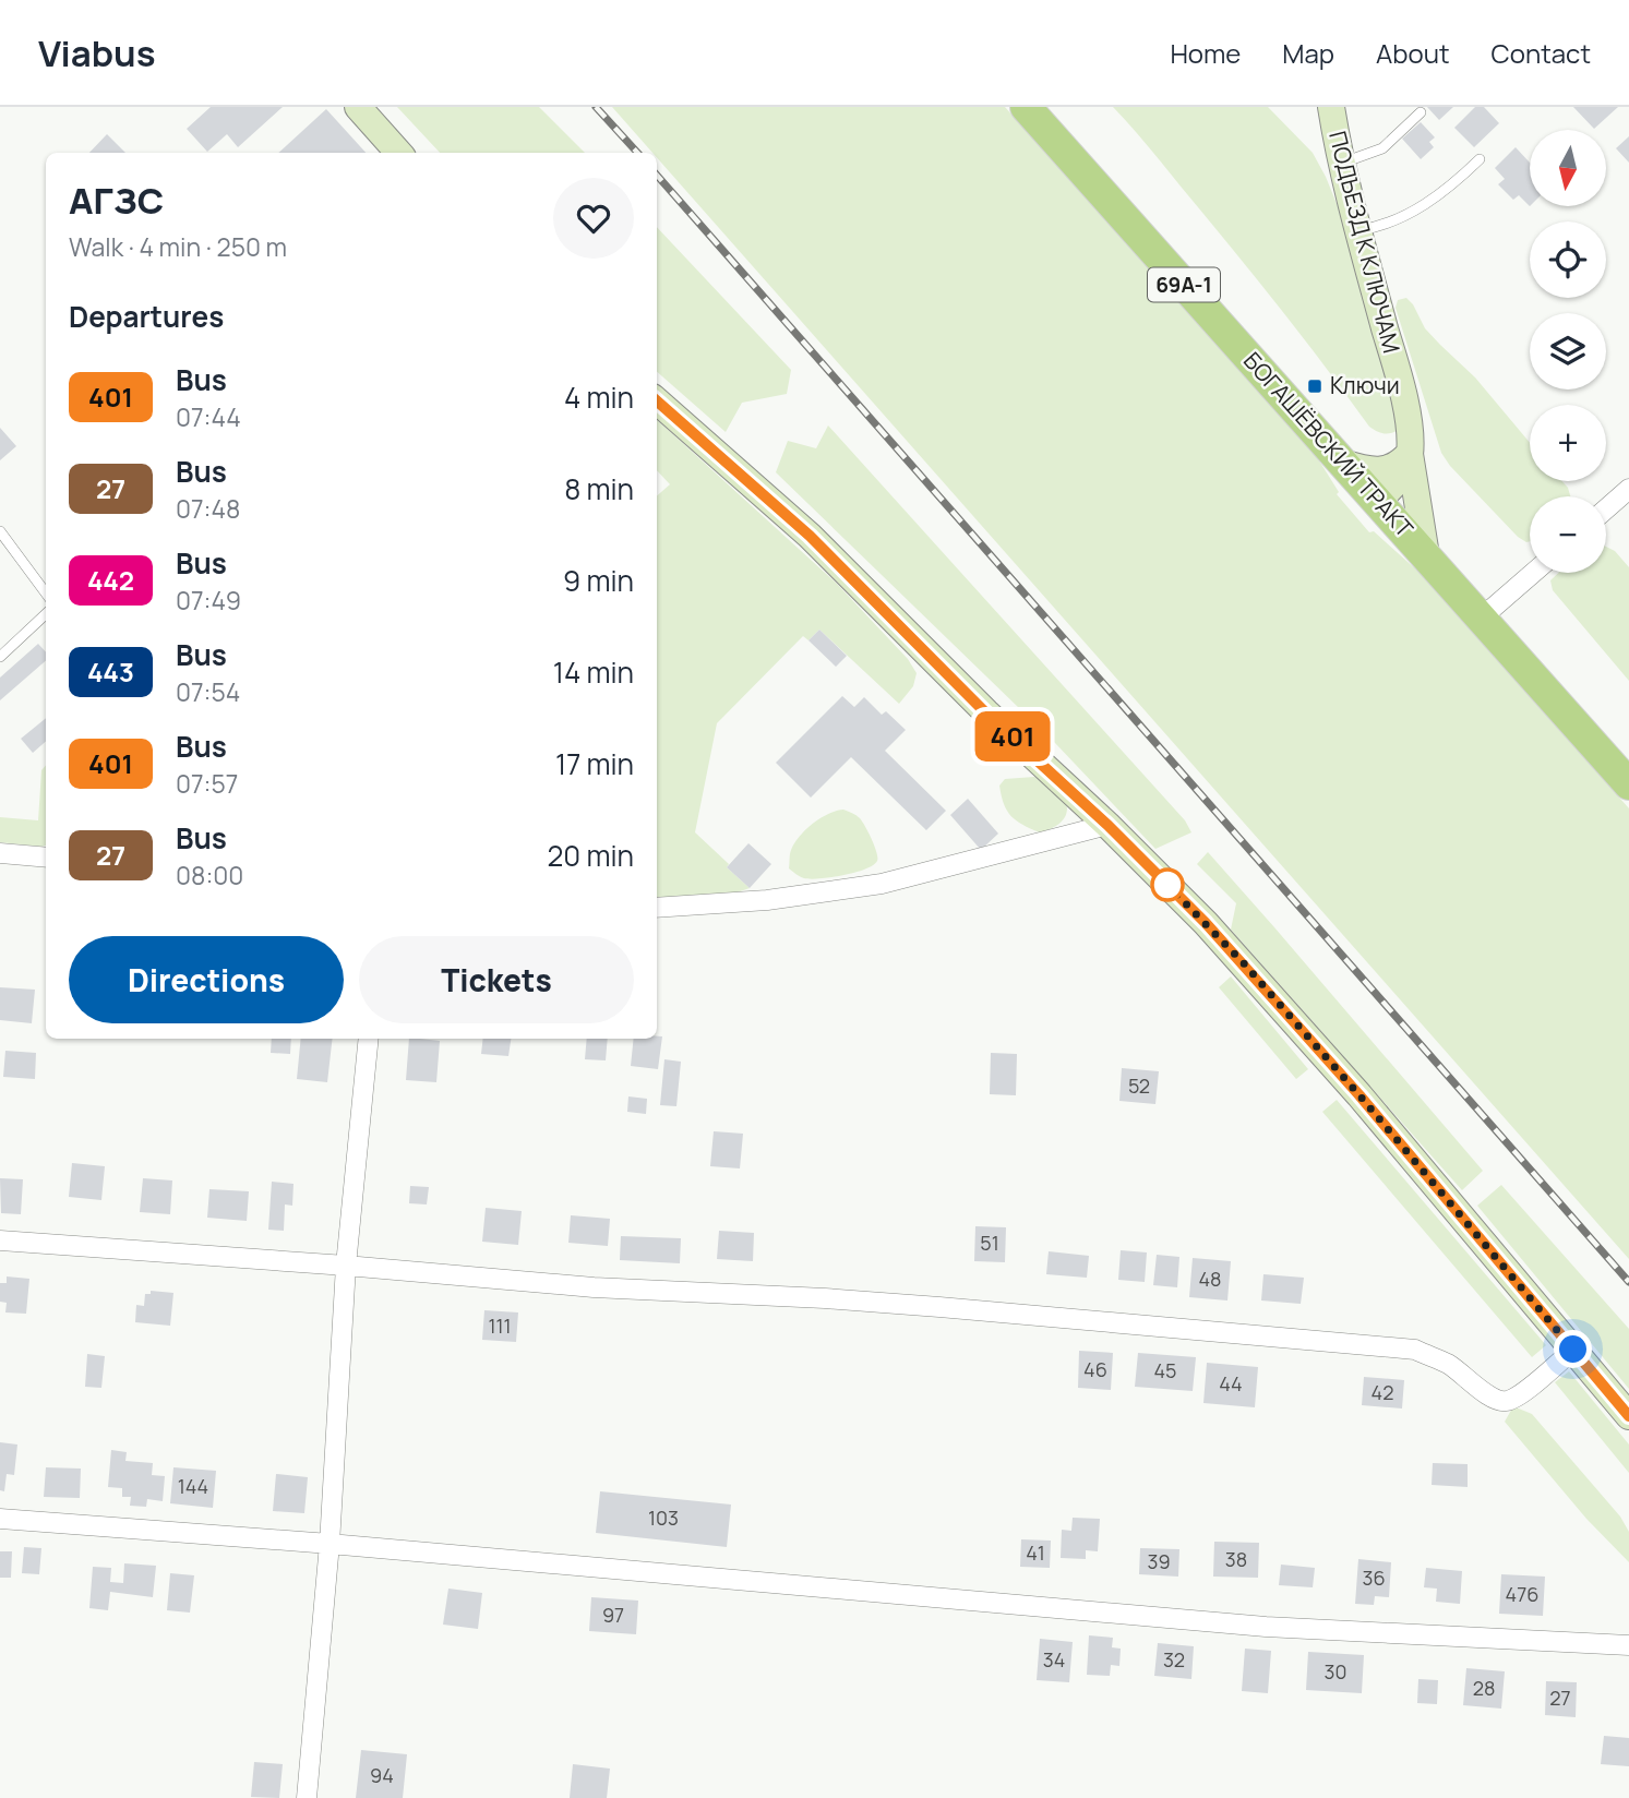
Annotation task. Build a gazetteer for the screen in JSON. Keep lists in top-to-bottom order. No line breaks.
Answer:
{"streets":{"main road":["69А-1","БОГАШЁВСКИЙ ТРАКТ"],"street":["ПОДЪЕЗД К КЛЮЧАМ"]},"crossings":[["ПОДЪЕЗД К КЛЮЧАМ","БОГАШЁВСКИЙ ТРАКТ"]],"places":{"transit":["Ключи"]},"lines":["bus line 401"],"house_numbers":["52","51","48","111","46","45","44","42","144","103","41","38","39","36","476","97","34","32","30","28","27","94"],"north":"bottom","page":{"header":"Viabus","nav":["Home","Map","About","Contact"],"on_map":"401","map_buttons":["+","−"],"heading":[["АГЗС","Walk · 4 min · 250 m"],"Departures"],"list":[{"mark":"401","name":"Bus","note":"07:44","value":"4 min"},{"mark":"27","name":"Bus","note":"07:48","value":"8 min"},{"mark":"442","name":"Bus","note":"07:49","value":"9 min"},{"mark":"443","name":"Bus","note":"07:54","value":"14 min"},{"mark":"401","name":"Bus","note":"07:57","value":"17 min"},{"mark":"27","name":"Bus","note":"08:00","value":"20 min"}],"buttons":["Directions","Tickets"]}}
